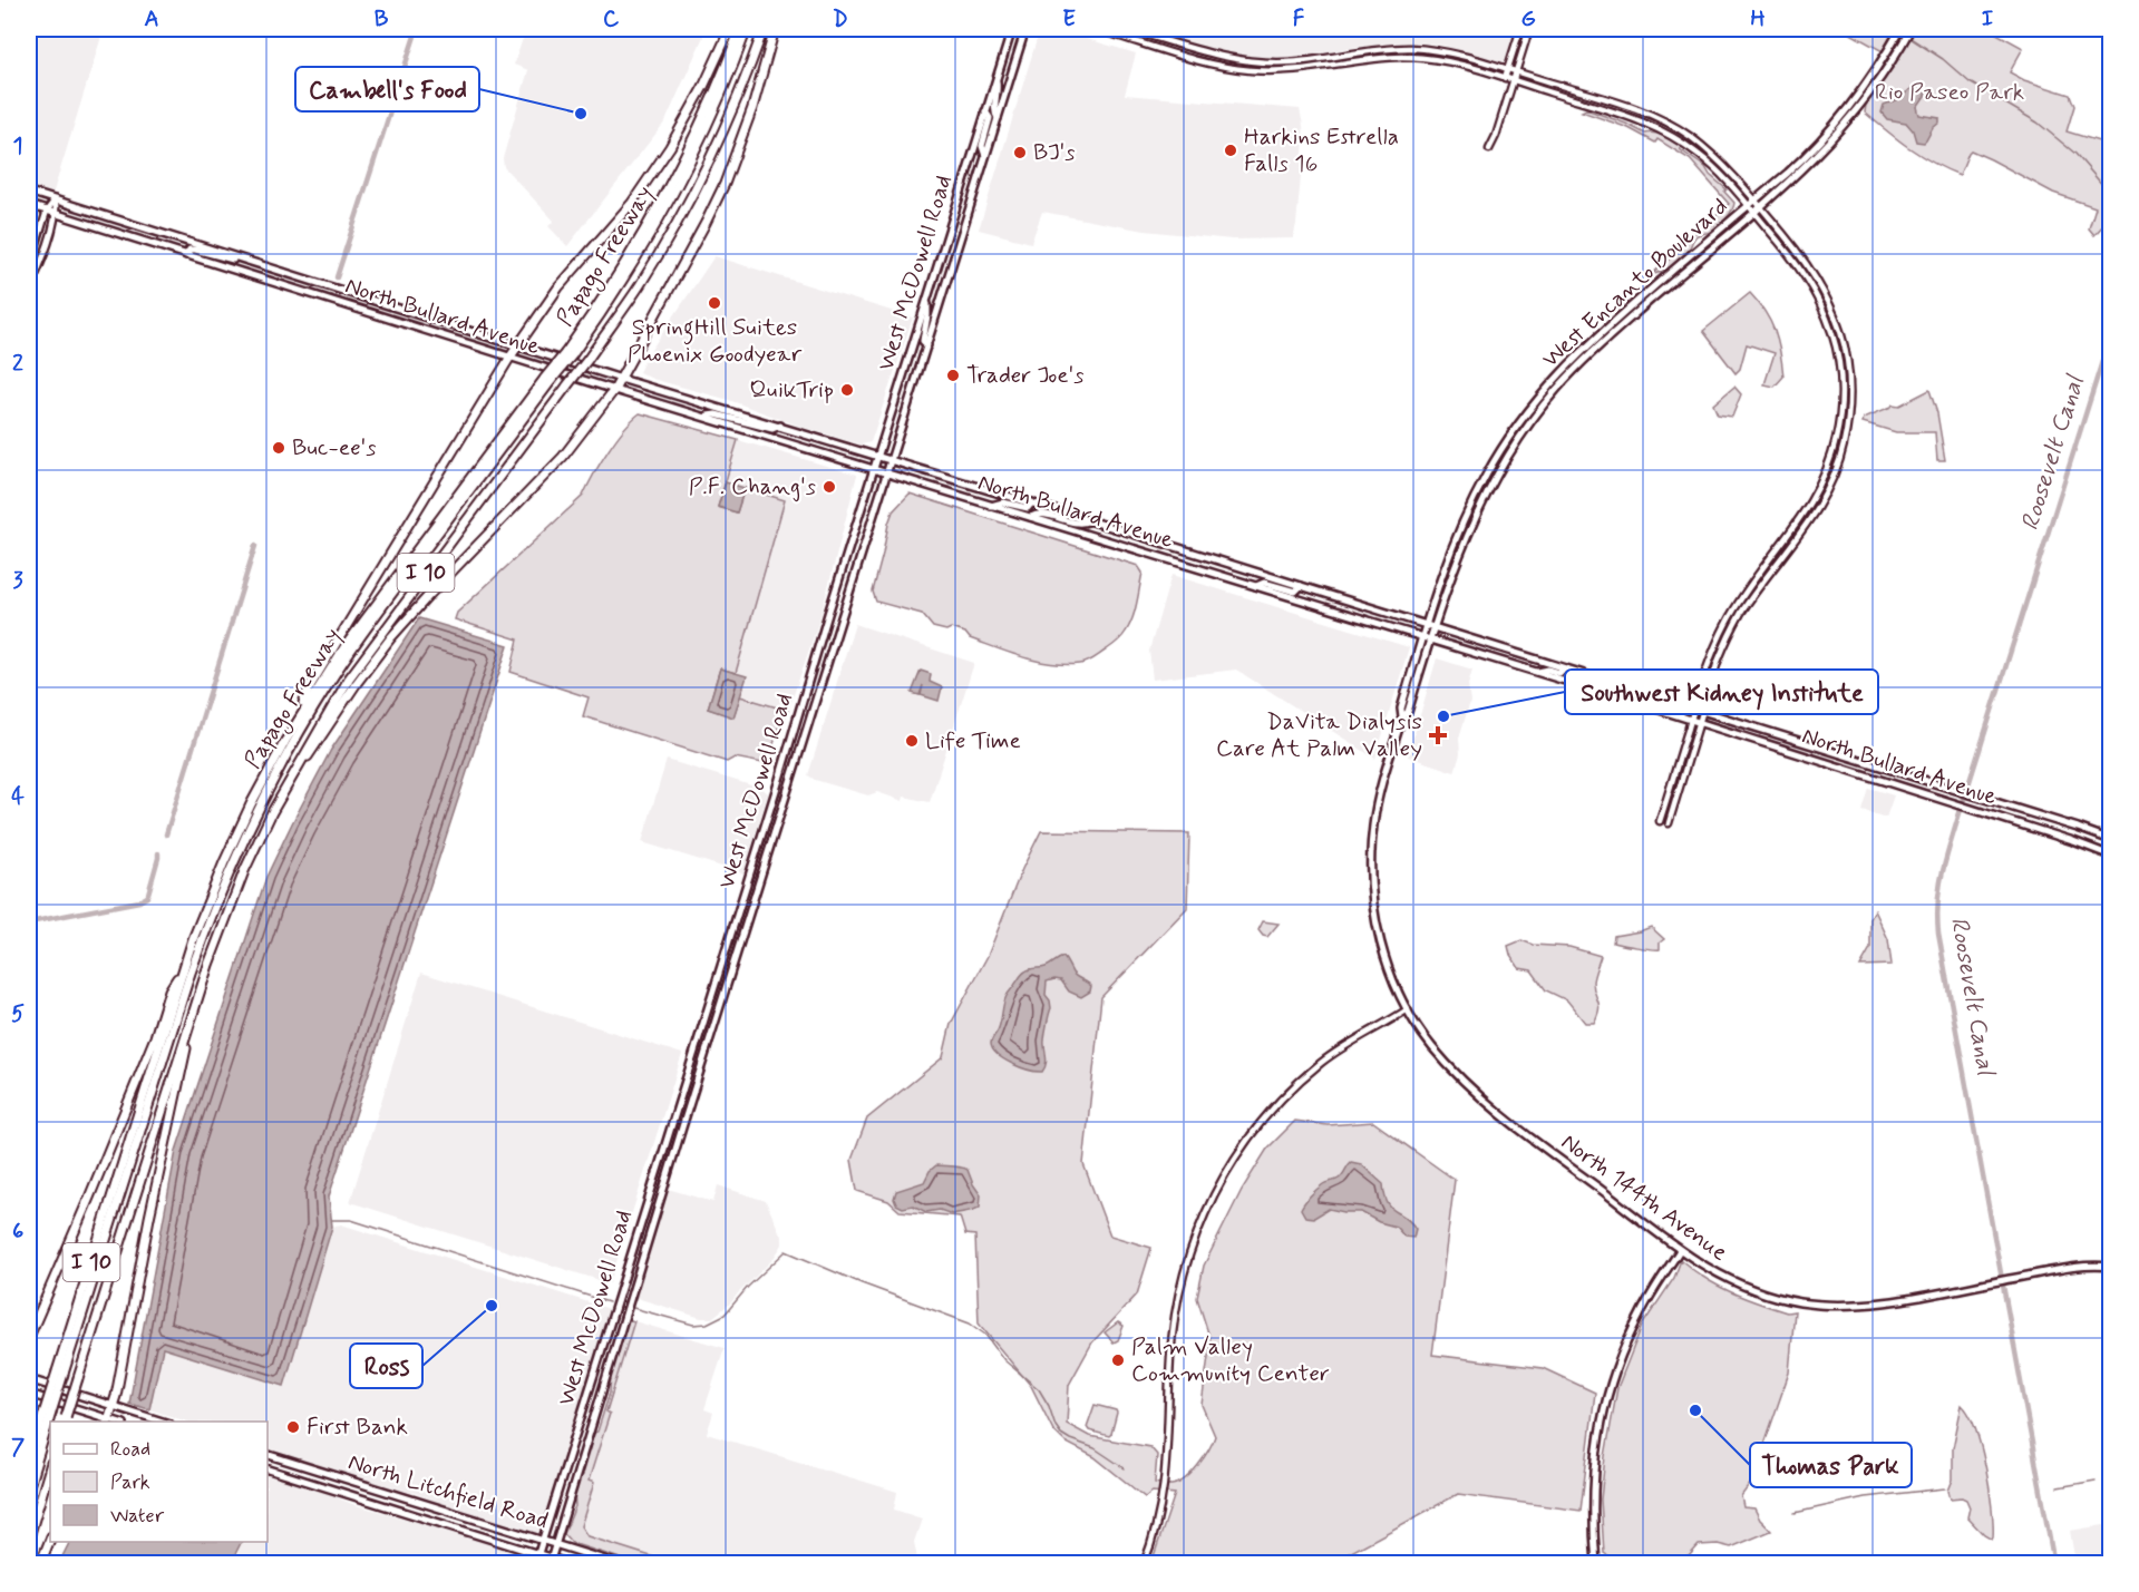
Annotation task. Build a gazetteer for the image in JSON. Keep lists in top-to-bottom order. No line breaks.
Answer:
{"streets":{"highway":["Papago Freeway","I 10"],"main road":["West McDowell Road","West Encanto Boulevard","North Bullard Avenue","North 144th Avenue","North Litchfield Road"]},"crossings":[["West McDowell Road","North Bullard Avenue"],["West McDowell Road","North Litchfield Road"],["West Encanto Boulevard","North Bullard Avenue"],["West Encanto Boulevard","North 144th Avenue"]],"water":["Roosevelt Canal"],"parks":["Rio Paseo Park"],"places":{"other":["Cambell's Food","Harkins Estrella Falls 16","BJ's","SpringHill Suites Phoenix Goodyear","Trader Joe's","QuikTrip","Buc-ee's","P.F. Chang's","Southwest Kidney Institute","Life Time","Ross","Palm Valley Community Center","Thomas Park","First Bank"],"health":["DaVita Dialysis Care At Palm Valley"]},"legend":["Road","Park","Water"],"grid":{"columns":["A","B","C","D","E","F","G","H","I"],"rows":["1","2","3","4","5","6","7"]}}
